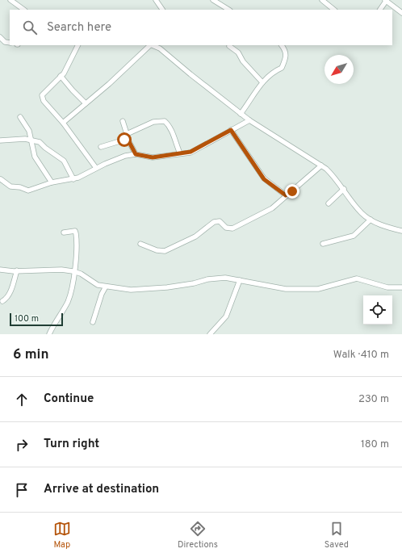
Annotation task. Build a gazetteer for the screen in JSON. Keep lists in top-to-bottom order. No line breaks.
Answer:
{"scale_bar":"100 m","north":"bottom left","page":{"search":"Search here","scale":"100 m","heading":["6 min","Walk · 410 m"],"list":[["Continue","230 m"],["Turn right","180 m"],"Arrive at destination"],"nav":["Map","Directions","Saved"]}}
